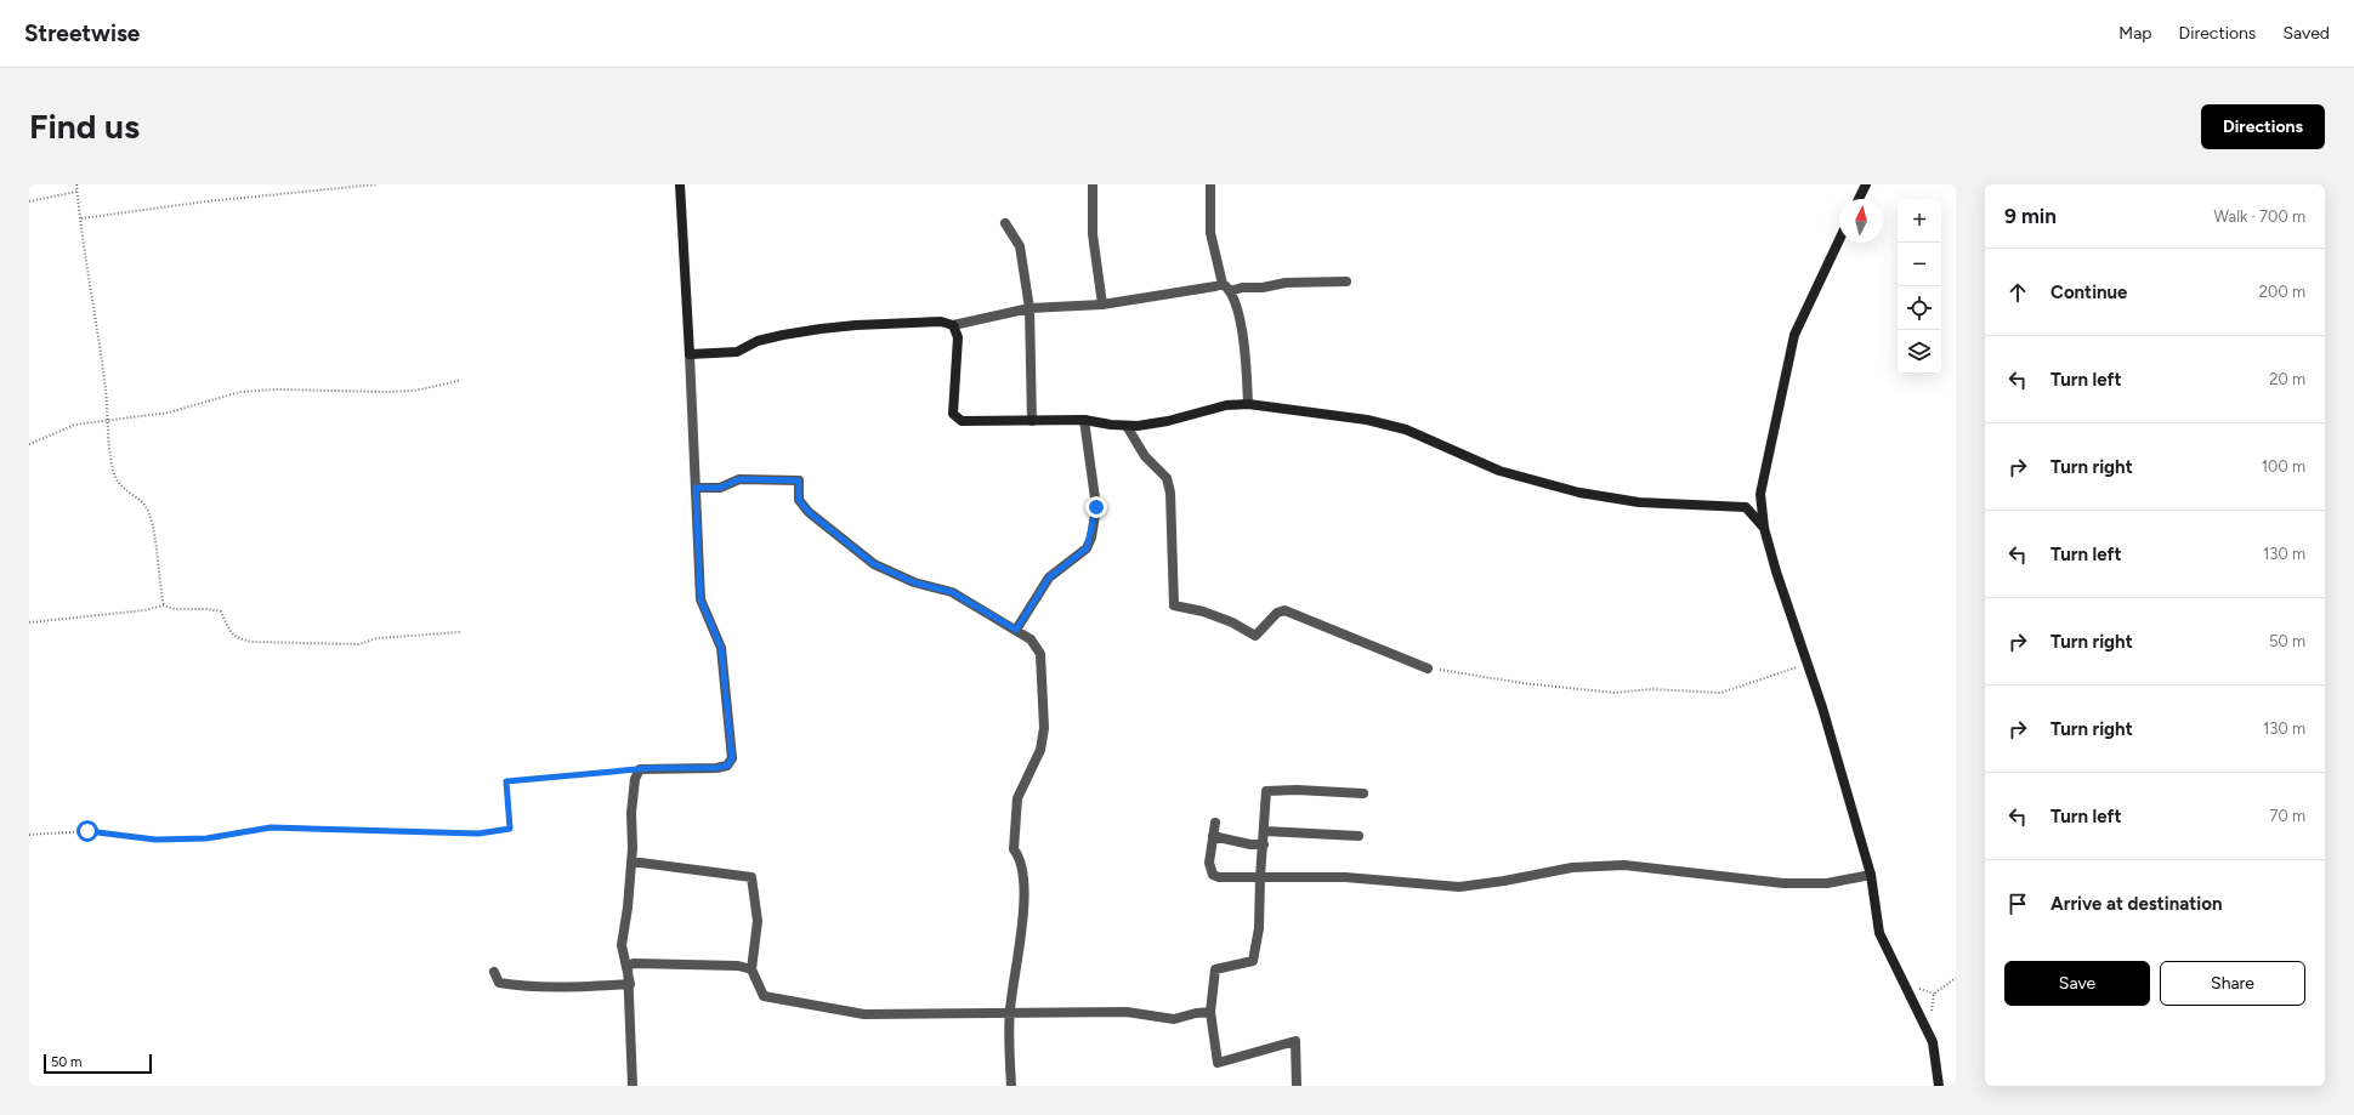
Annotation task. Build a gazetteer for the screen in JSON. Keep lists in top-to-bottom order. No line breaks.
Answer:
{"scale_bar":"50 m","north":"top","page":{"header":"Streetwise","nav":["Map","Directions","Saved"],"buttons":["Directions",["Save","Share"]],"title":"Find us","heading":["9 min","Walk · 700 m"],"map_buttons":["+","−"],"list":[["Continue","200 m"],["Turn left","20 m"],["Turn right","100 m"],["Turn left","130 m"],["Turn right","50 m"],["Turn right","130 m"],["Turn left","70 m"],"Arrive at destination"],"scale":"50 m"}}
